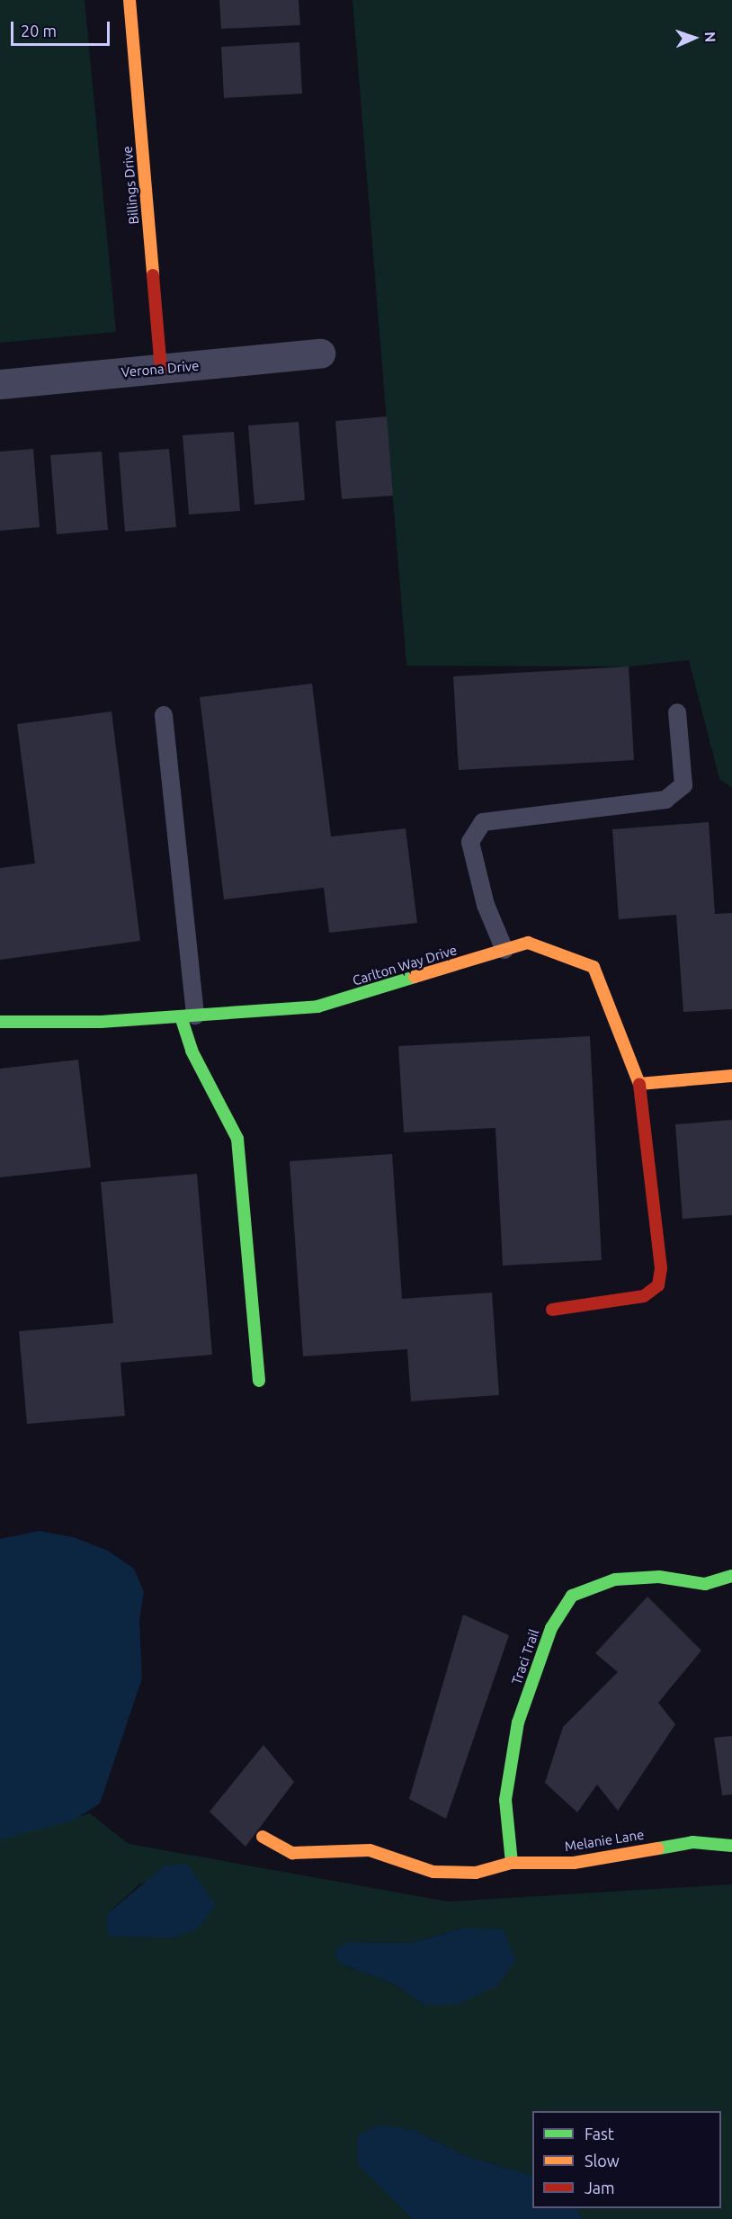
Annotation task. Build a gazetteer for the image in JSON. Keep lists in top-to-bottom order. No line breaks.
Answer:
{"streets":{"street":["Billings Drive","Verona Drive","Carlton Way Drive","Traci Trail","Melanie Lane"]},"crossings":[["Billings Drive","Verona Drive"],["Traci Trail","Melanie Lane"]],"legend":["Fast","Slow","Jam"],"scale_bar":"20 m","north":"right"}
